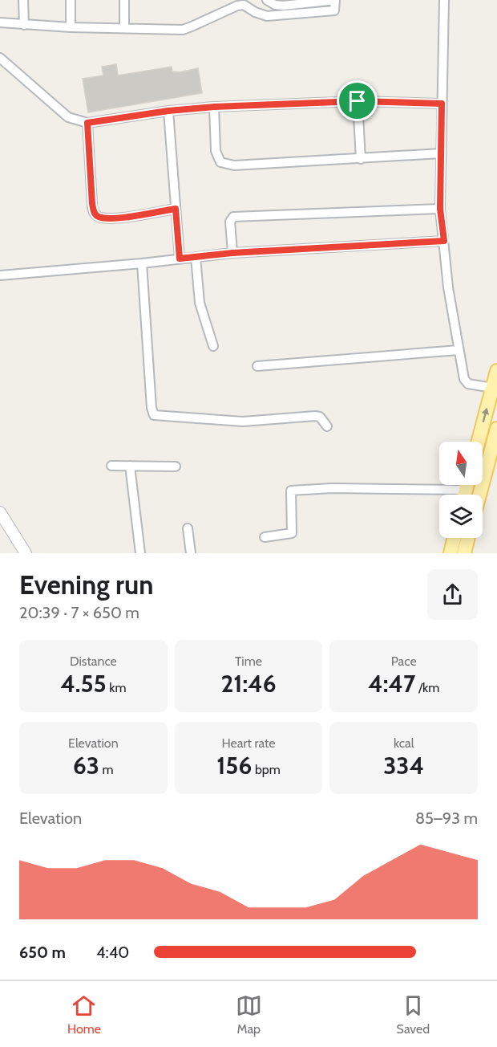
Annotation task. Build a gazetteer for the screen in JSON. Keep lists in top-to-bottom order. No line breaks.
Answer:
{"north":"top","page":{"heading":["Evening run","20:39 · 7 × 650 m"],"stats":[["Distance","4.55 km"],["Time","21:46"],["Pace","4:47 /km"],["Elevation","63 m"],["Heart rate","156 bpm"],["kcal","334"]],"chart":["Elevation","85–93 m"],"list":[{"name":"650 m","note":"4:40"}],"tabs":["Home","Map","Saved"]}}
